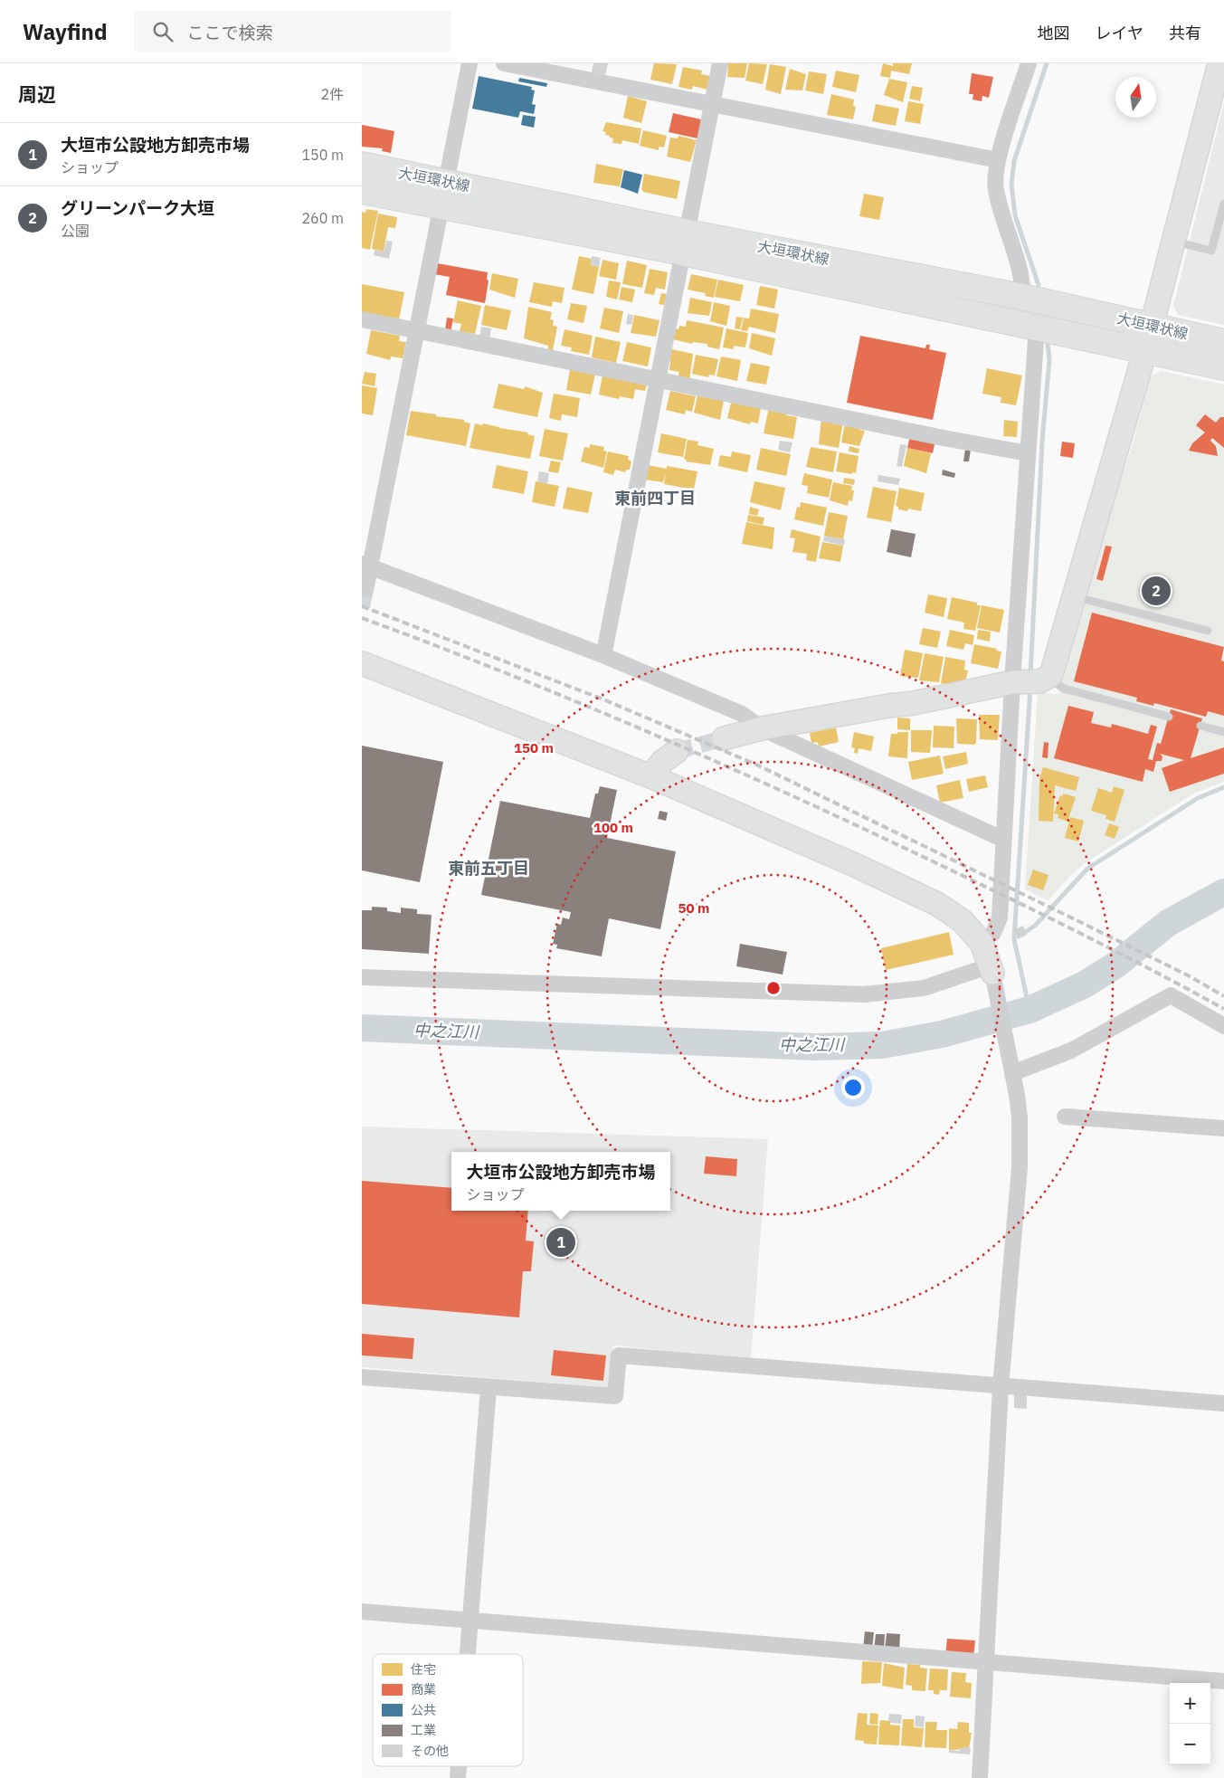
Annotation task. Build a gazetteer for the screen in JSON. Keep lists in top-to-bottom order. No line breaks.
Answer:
{"streets":{"main road":["大垣環状線"]},"districts":["東前四丁目","東前五丁目"],"water":["中之江川"],"legend":["住宅","商業","公共","工業","その他"],"north":"top","page":{"header":"Wayfind","search":"ここで検索","nav":["地図","レイヤ","共有"],"heading":["周辺","2件"],"list":[{"mark":"1","name":"大垣市公設地方卸売市場","note":"ショップ","value":"150 m"},{"mark":"2","name":"グリーンパーク大垣","note":"公園","value":"260 m"}],"pins":["2","1"],"popup":["大垣市公設地方卸売市場","ショップ"],"map_buttons":["+","−"]},"rings":["150 m","100 m","50 m"]}
